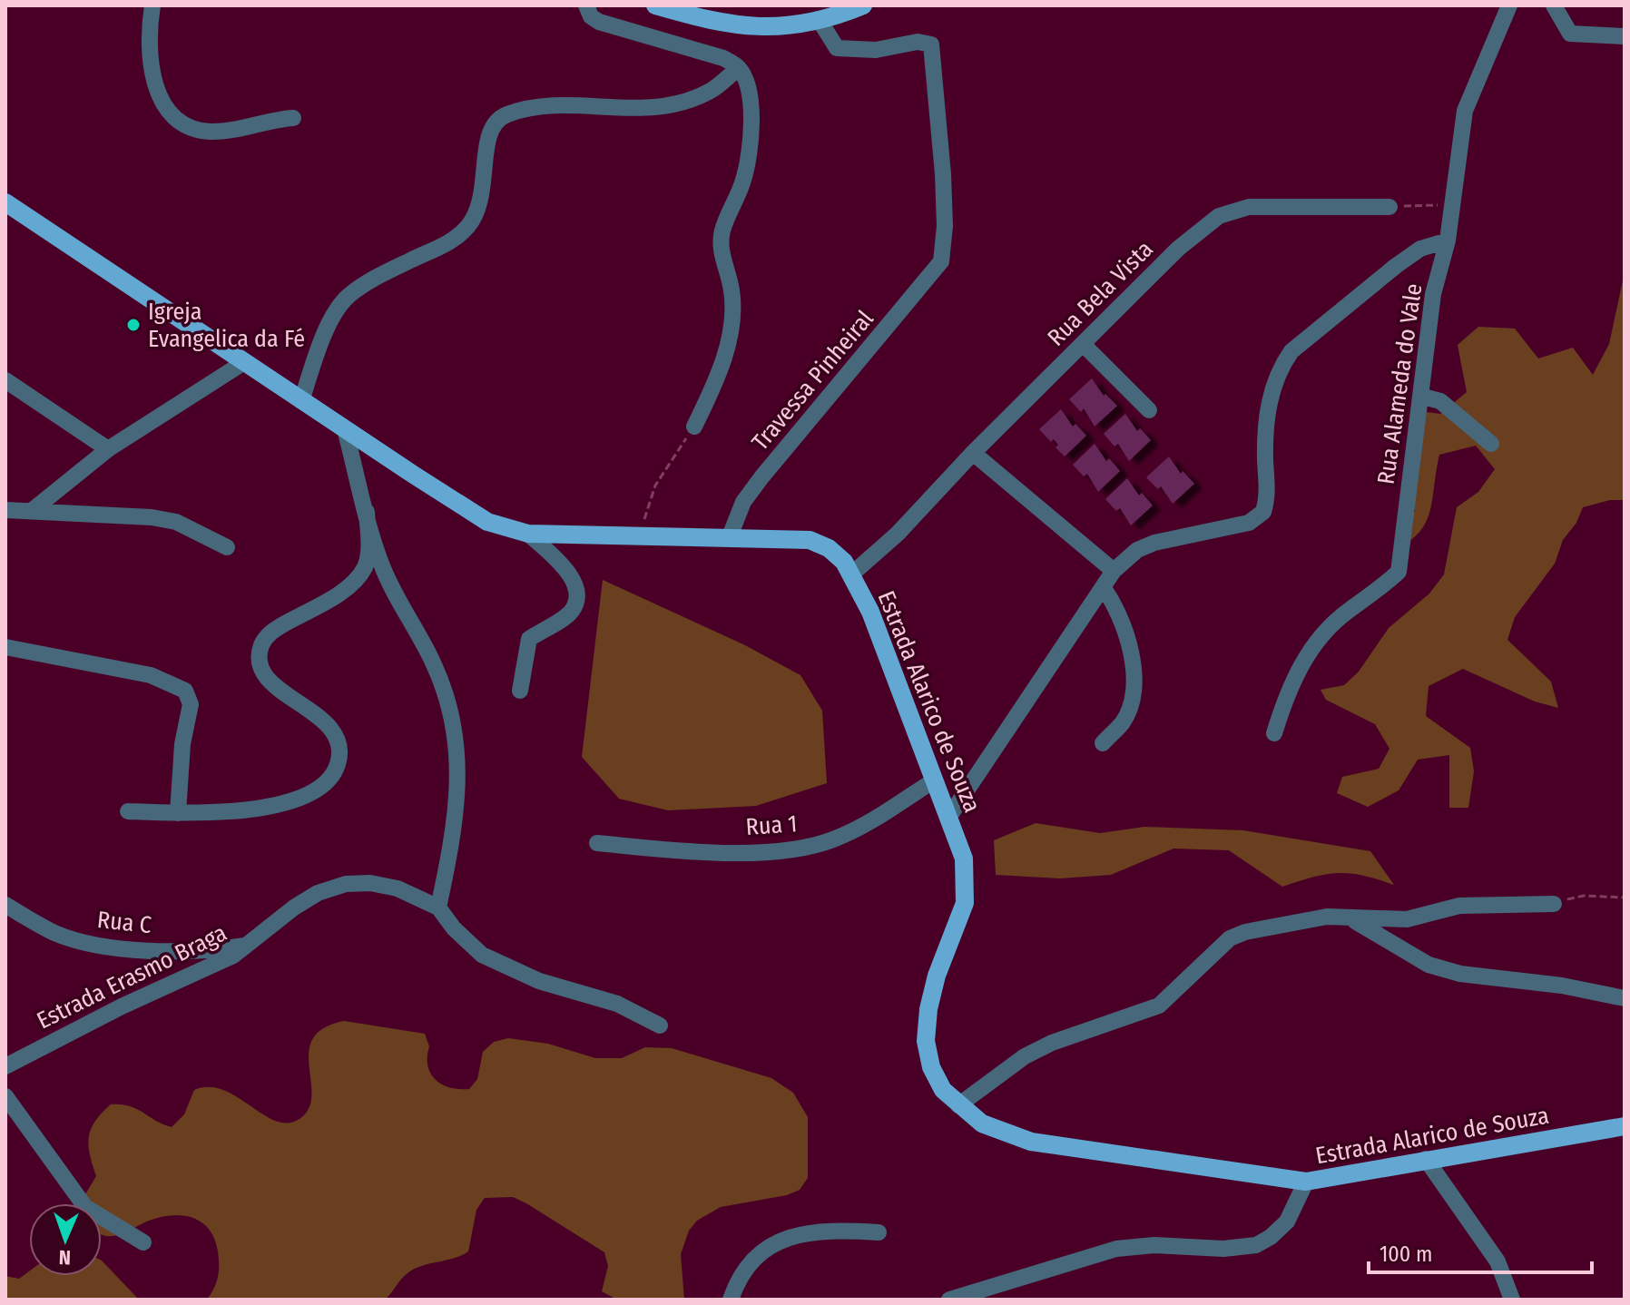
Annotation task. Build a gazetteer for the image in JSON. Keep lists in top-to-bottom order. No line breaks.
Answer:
{"streets":{"main road":["Estrada Alarico de Souza"],"street":["Rua Bela Vista","Travessa Pinheiral","Rua Alameda do Vale","Rua 1","Rua C","Estrada Erasmo Braga"]},"crossings":[["Rua Bela Vista","Estrada Alarico de Souza"],["Travessa Pinheiral","Estrada Alarico de Souza"],["Estrada Alarico de Souza","Rua 1"],["Rua C","Estrada Erasmo Braga"]],"places":["Igreja Evangelica da Fé"],"scale_bar":"100 m","north":"bottom"}
